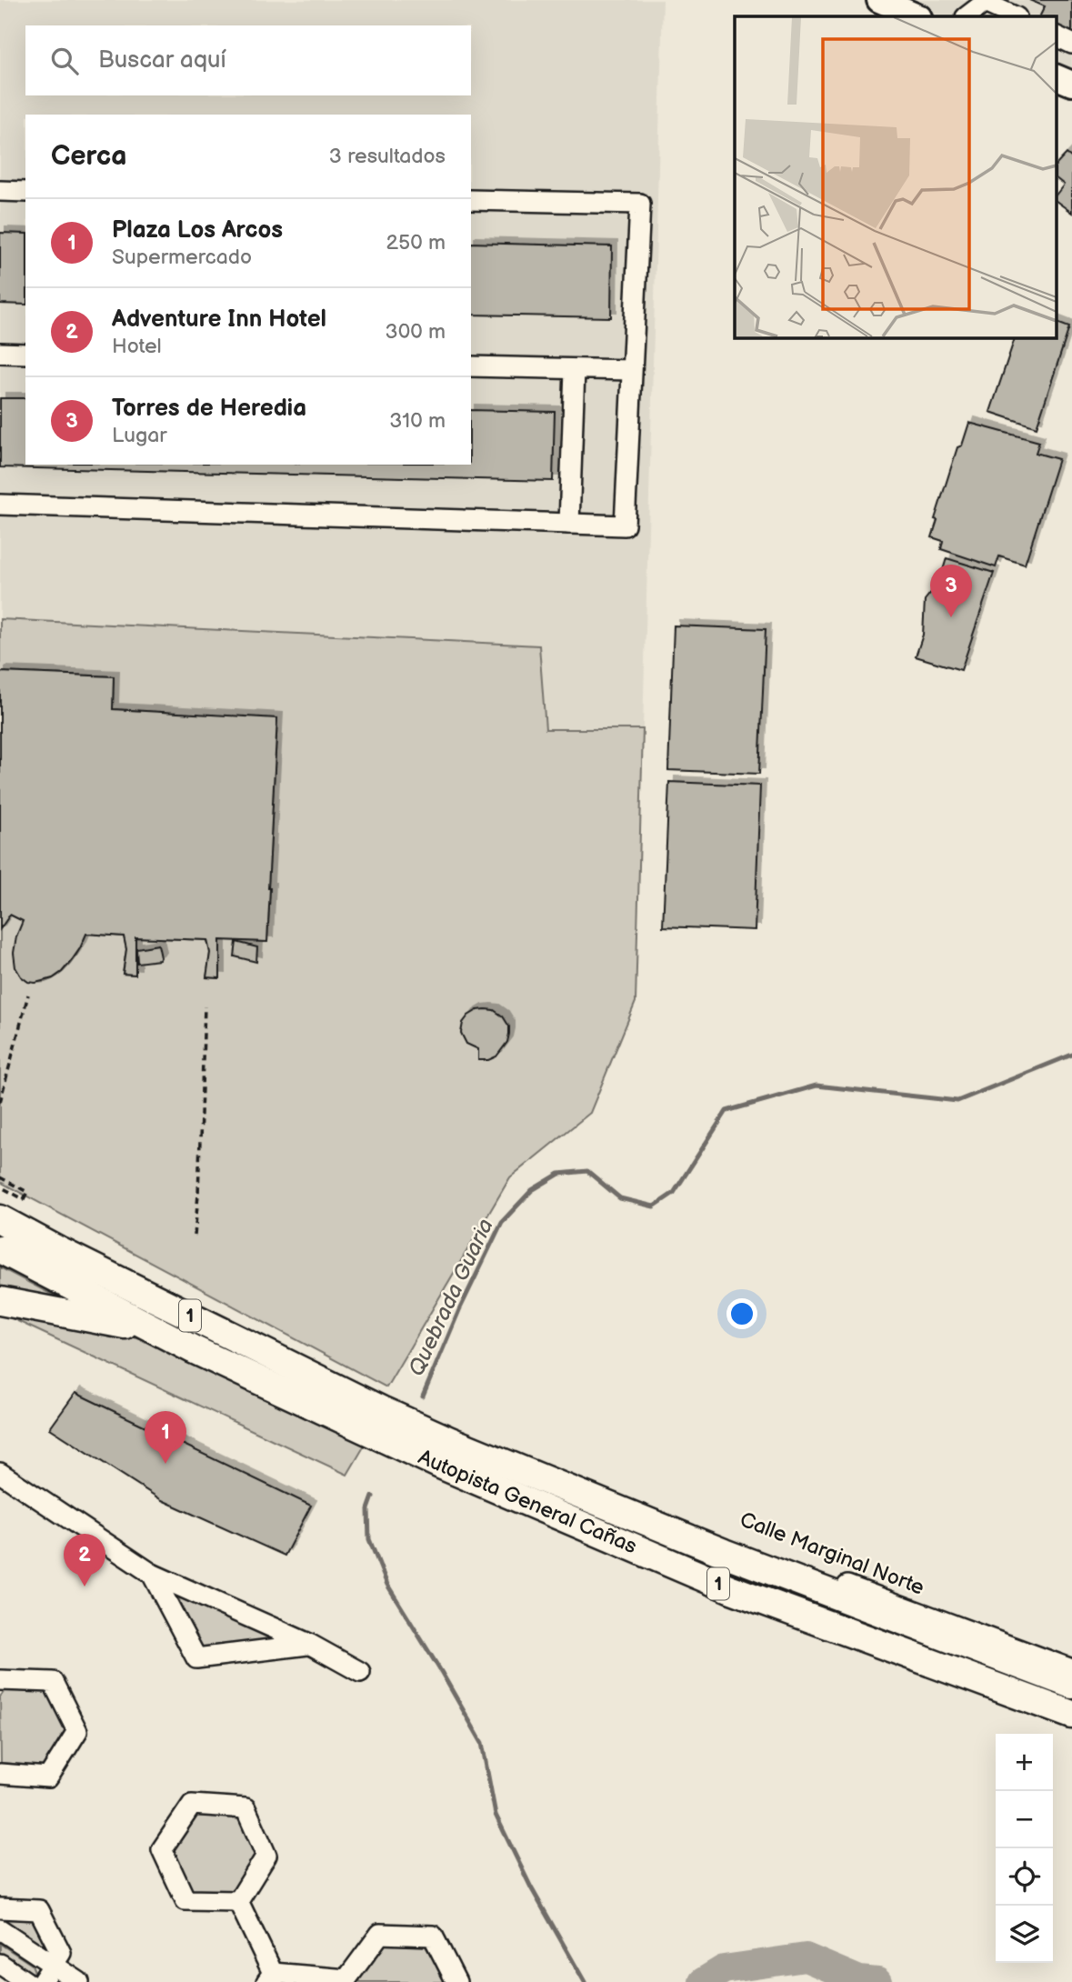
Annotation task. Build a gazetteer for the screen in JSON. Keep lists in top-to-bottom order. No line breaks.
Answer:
{"streets":{"highway":["1","Autopista General Cañas"],"street":["Calle Marginal Norte"]},"crossings":[["Autopista General Cañas","Calle Marginal Norte"]],"water":["Quebrada Guaria"],"page":{"search":"Buscar aquí","heading":["Cerca","3 resultados"],"list":[{"mark":"1","name":"Plaza Los Arcos","note":"Supermercado","value":"250 m"},{"mark":"2","name":"Adventure Inn Hotel","note":"Hotel","value":"300 m"},{"mark":"3","name":"Torres de Heredia","note":"Lugar","value":"310 m"}],"pins":["3","1","2"],"map_buttons":["+","−"]}}
